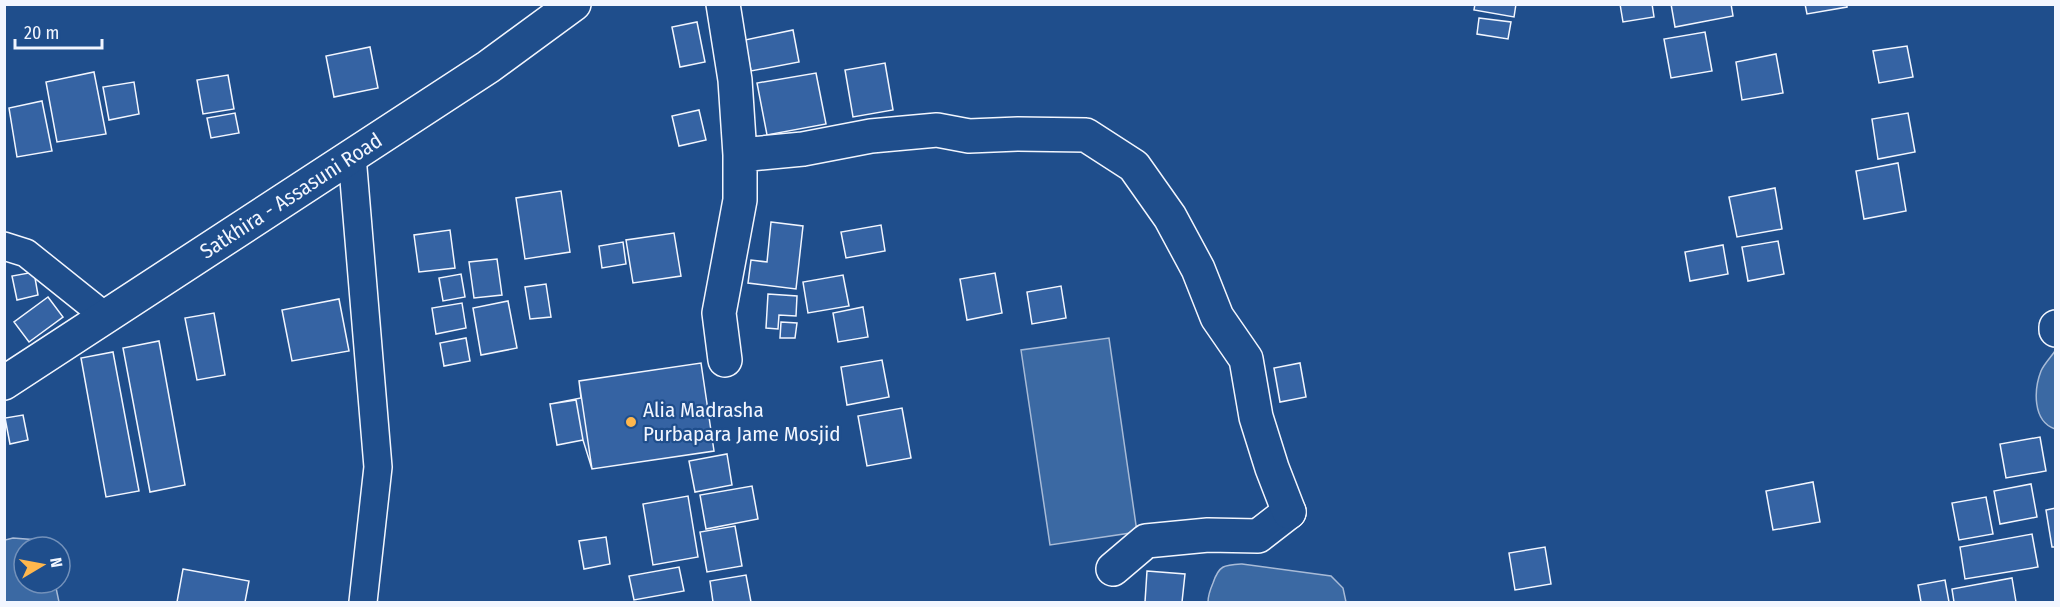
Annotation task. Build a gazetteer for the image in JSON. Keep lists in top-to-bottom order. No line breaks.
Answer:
{"streets":{"main road":["Satkhira - Assasuni Road"]},"places":["Alia Madrasha Purbapara Jame Mosjid"],"scale_bar":"20 m","north":"right"}
